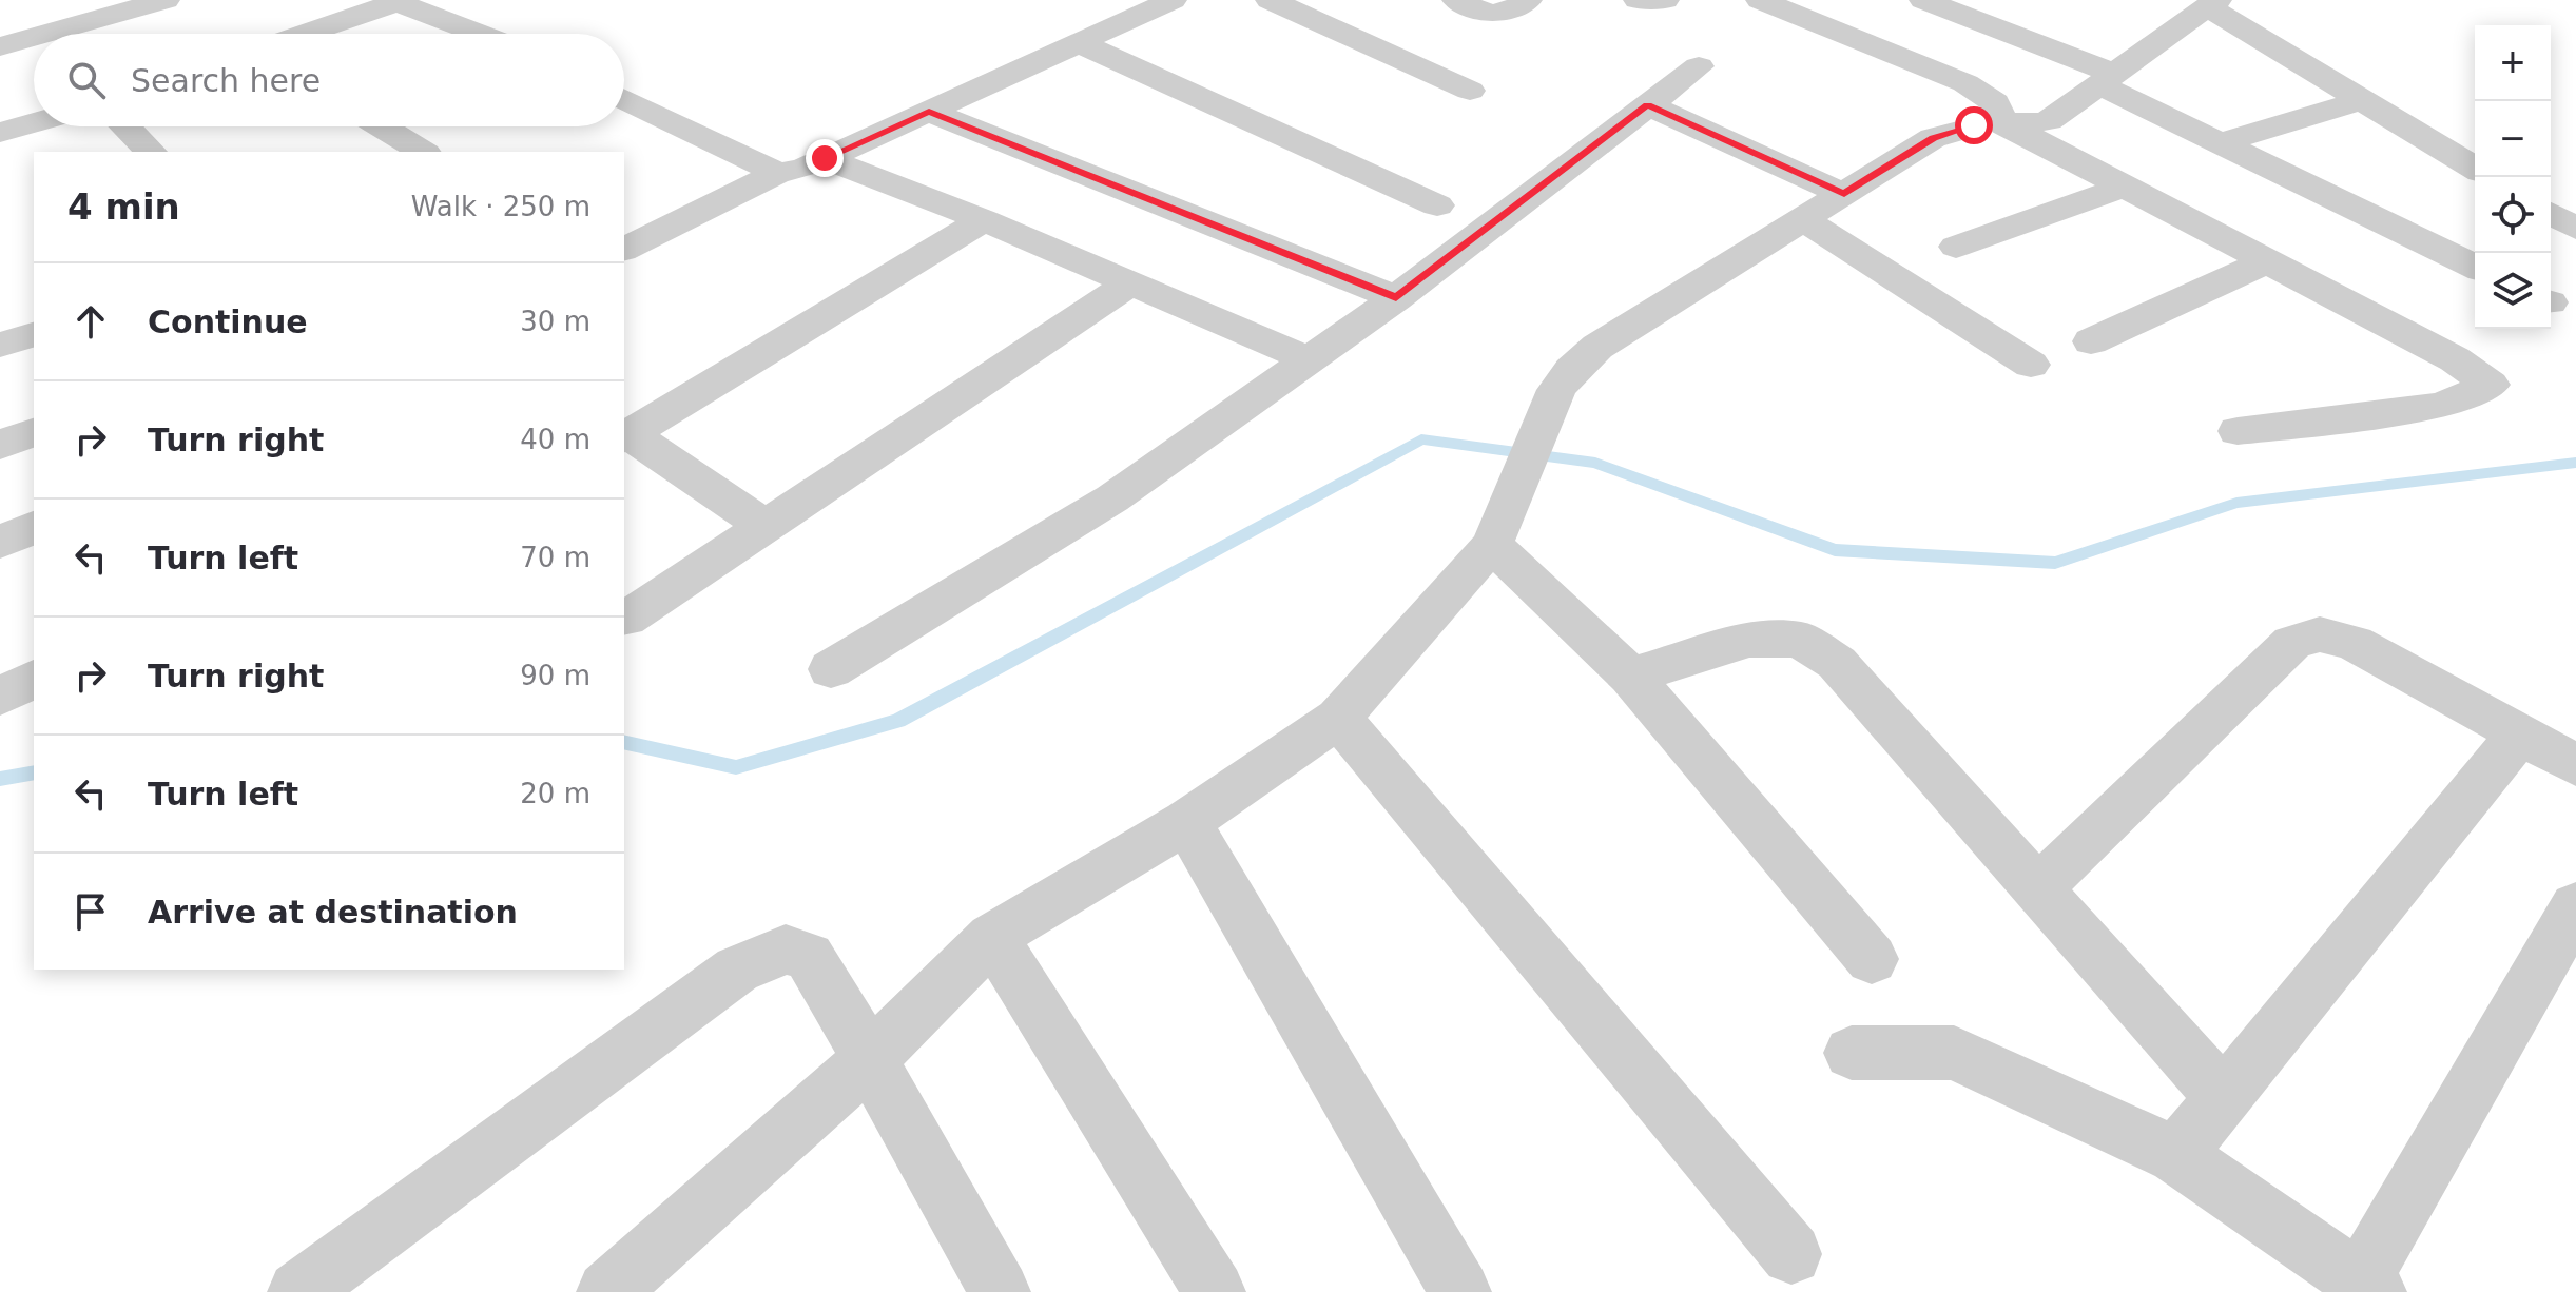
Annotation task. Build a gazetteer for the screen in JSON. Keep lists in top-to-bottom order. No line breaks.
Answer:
{"page":{"map_buttons":["+","−"],"search":"Search here","heading":["4 min","Walk · 250 m"],"list":[["Continue","30 m"],["Turn right","40 m"],["Turn left","70 m"],["Turn right","90 m"],["Turn left","20 m"],"Arrive at destination"]}}
